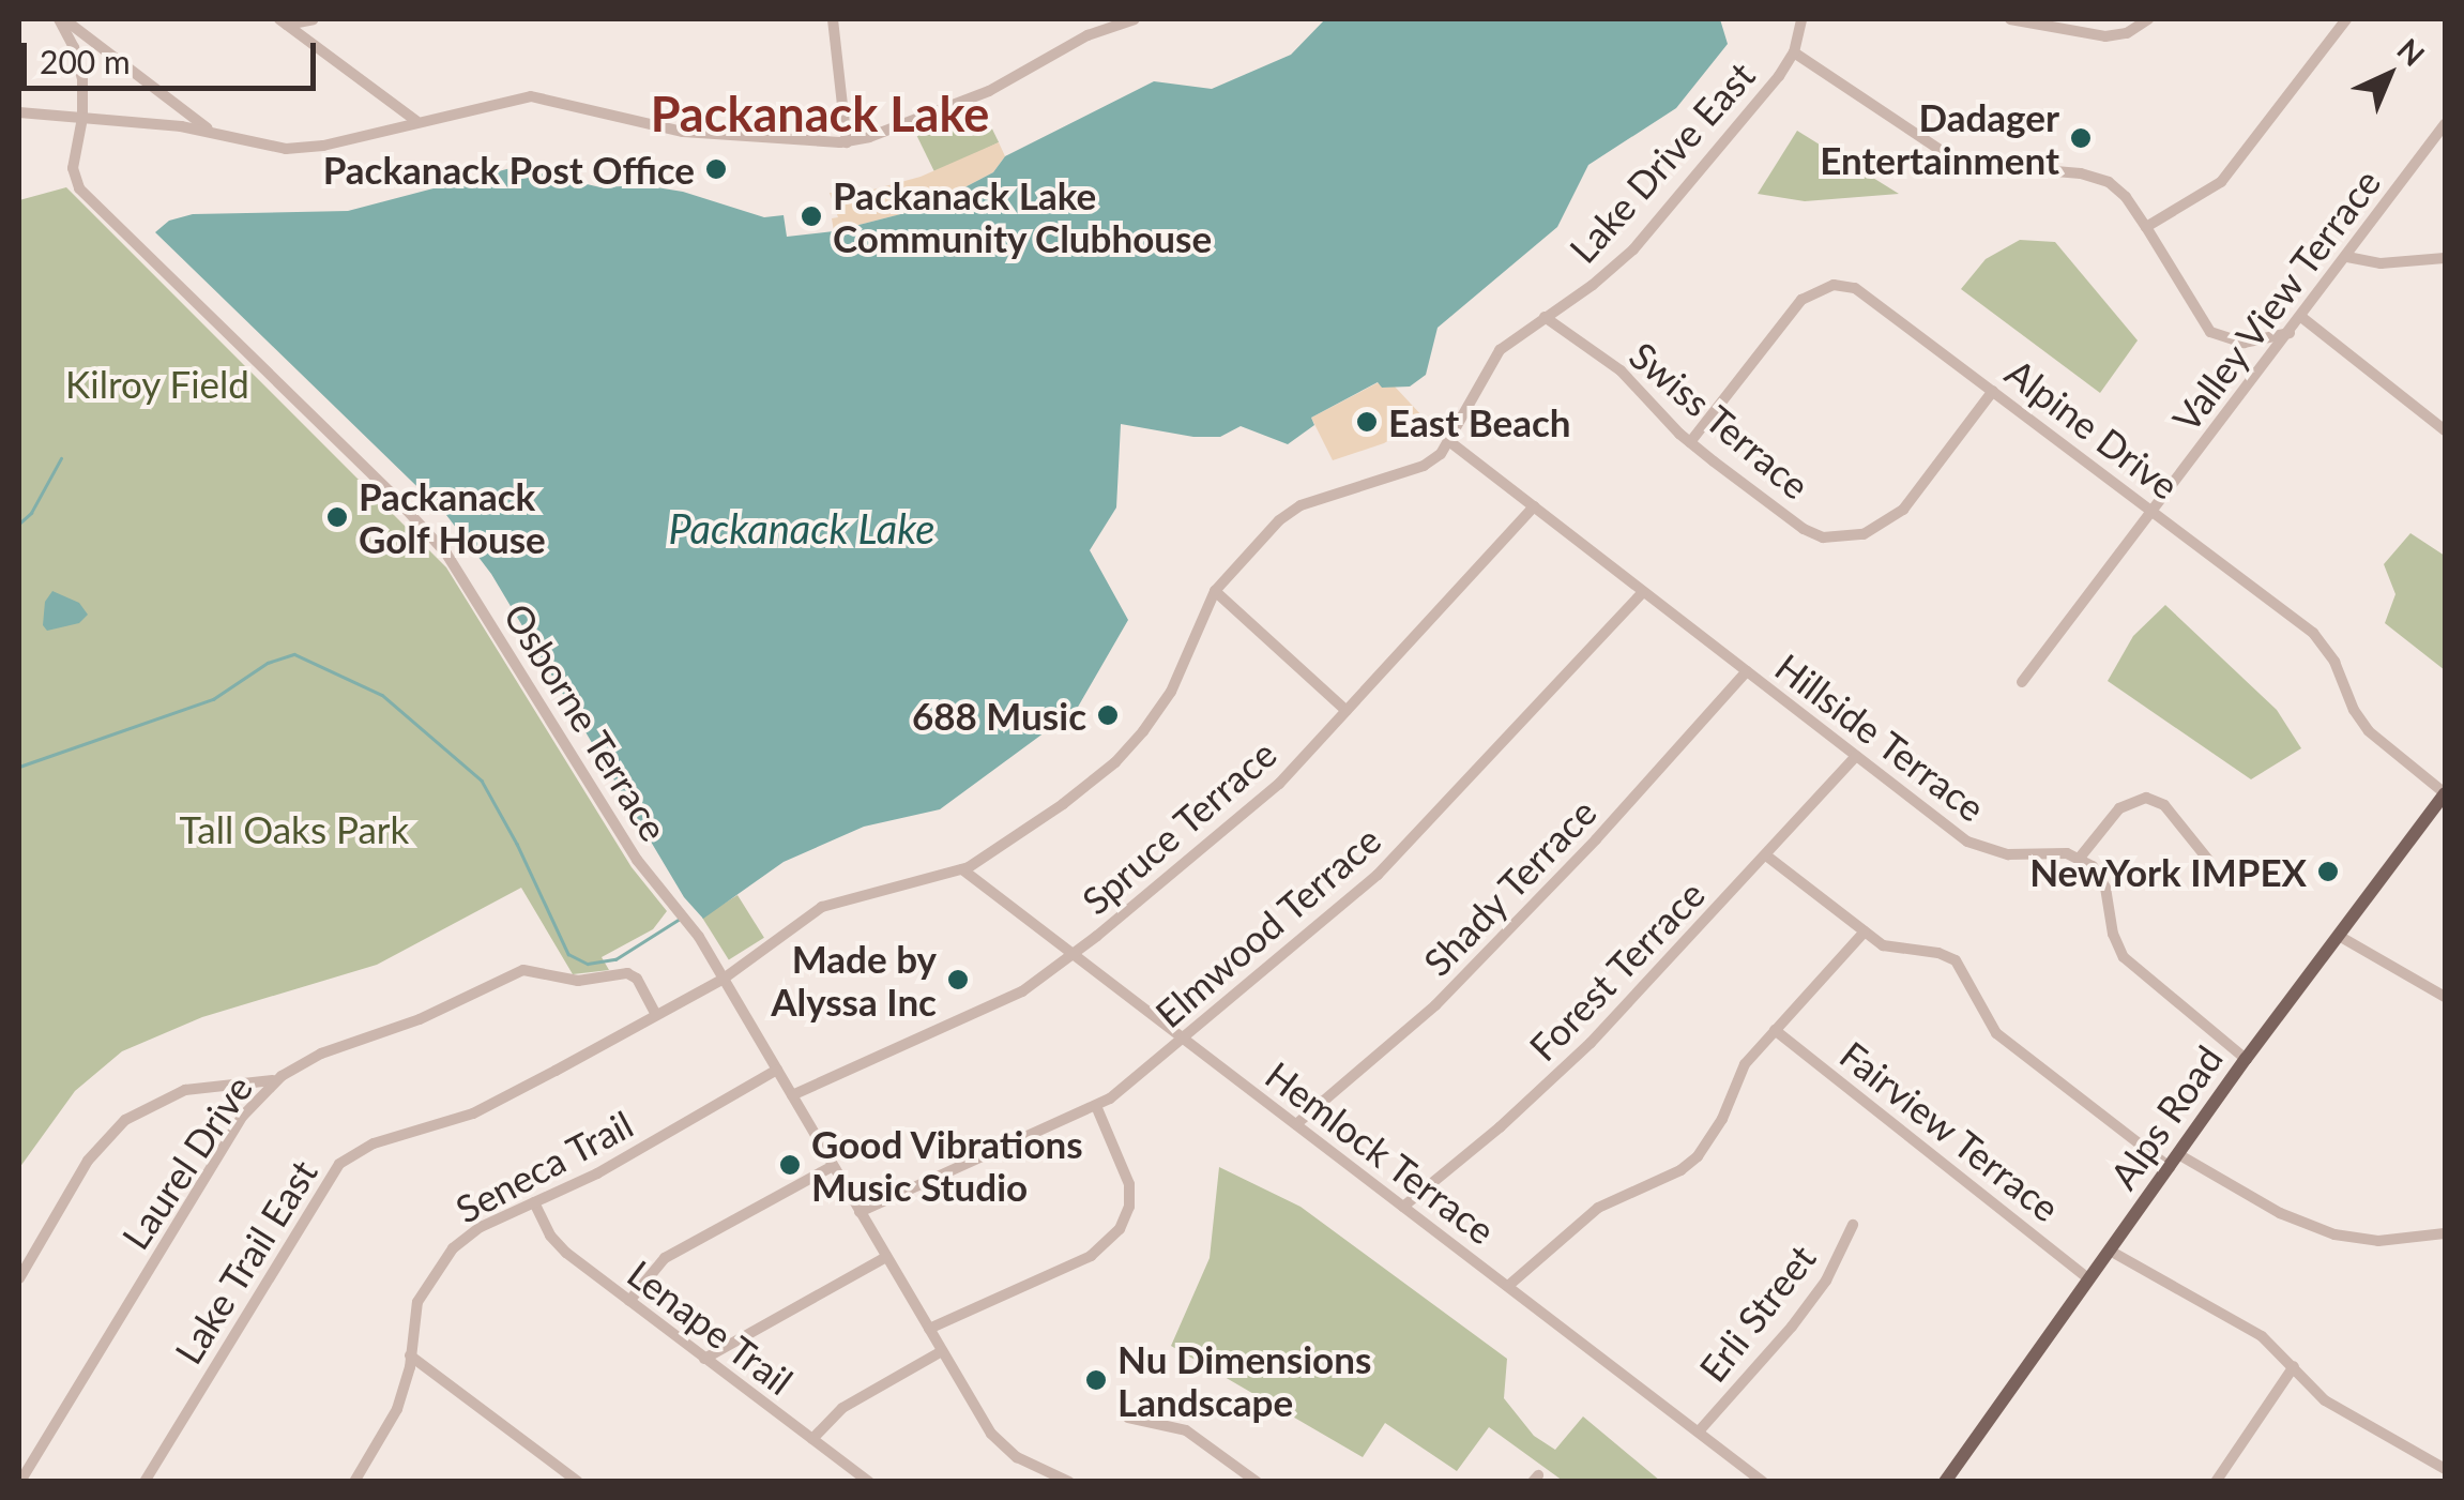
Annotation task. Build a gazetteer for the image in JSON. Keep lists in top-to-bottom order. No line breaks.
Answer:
{"streets":{"main road":["Alps Road"],"street":["Lake Drive East","Valley View Terrace","Swiss Terrace","Alpine Drive","Osborne Terrace","Hillside Terrace","Spruce Terrace","Shady Terrace","Elmwood Terrace","Forest Terrace","Fairview Terrace","Hemlock Terrace","Laurel Drive","Seneca Trail","Lake Trail East","Erli Street","Lenape Trail"]},"crossings":[["Lake Drive East","Swiss Terrace"],["Lake Drive East","Osborne Terrace"],["Lake Drive East","Hillside Terrace"],["Lake Drive East","Hemlock Terrace"],["Lake Drive East","Lake Trail East"],["Valley View Terrace","Alpine Drive"],["Swiss Terrace","Alpine Drive"],["Alpine Drive","Alps Road"],["Osborne Terrace","Spruce Terrace"],["Osborne Terrace","Elmwood Terrace"],["Osborne Terrace","Seneca Trail"],["Osborne Terrace","Lake Trail East"],["Hillside Terrace","Spruce Terrace"],["Hillside Terrace","Shady Terrace"],["Hillside Terrace","Elmwood Terrace"],["Hillside Terrace","Forest Terrace"],["Spruce Terrace","Hemlock Terrace"],["Shady Terrace","Hemlock Terrace"],["Elmwood Terrace","Hemlock Terrace"],["Forest Terrace","Hemlock Terrace"],["Alps Road","Fairview Terrace"],["Hemlock Terrace","Erli Street"],["Laurel Drive","Lake Trail East"],["Seneca Trail","Lenape Trail"]],"districts":["Packanack Lake"],"water":["Packanack Lake"],"parks":["Kilroy Field","Tall Oaks Park"],"places":["Dadager Entertainment","Packanack Post Office","Packanack Lake Community Clubhouse","East Beach","Packanack Golf House","688 Music","NewYork IMPEX","Made by Alyssa Inc","Good Vibrations Music Studio","Nu Dimensions Landscape"],"scale_bar":"200 m","north":"top right"}
